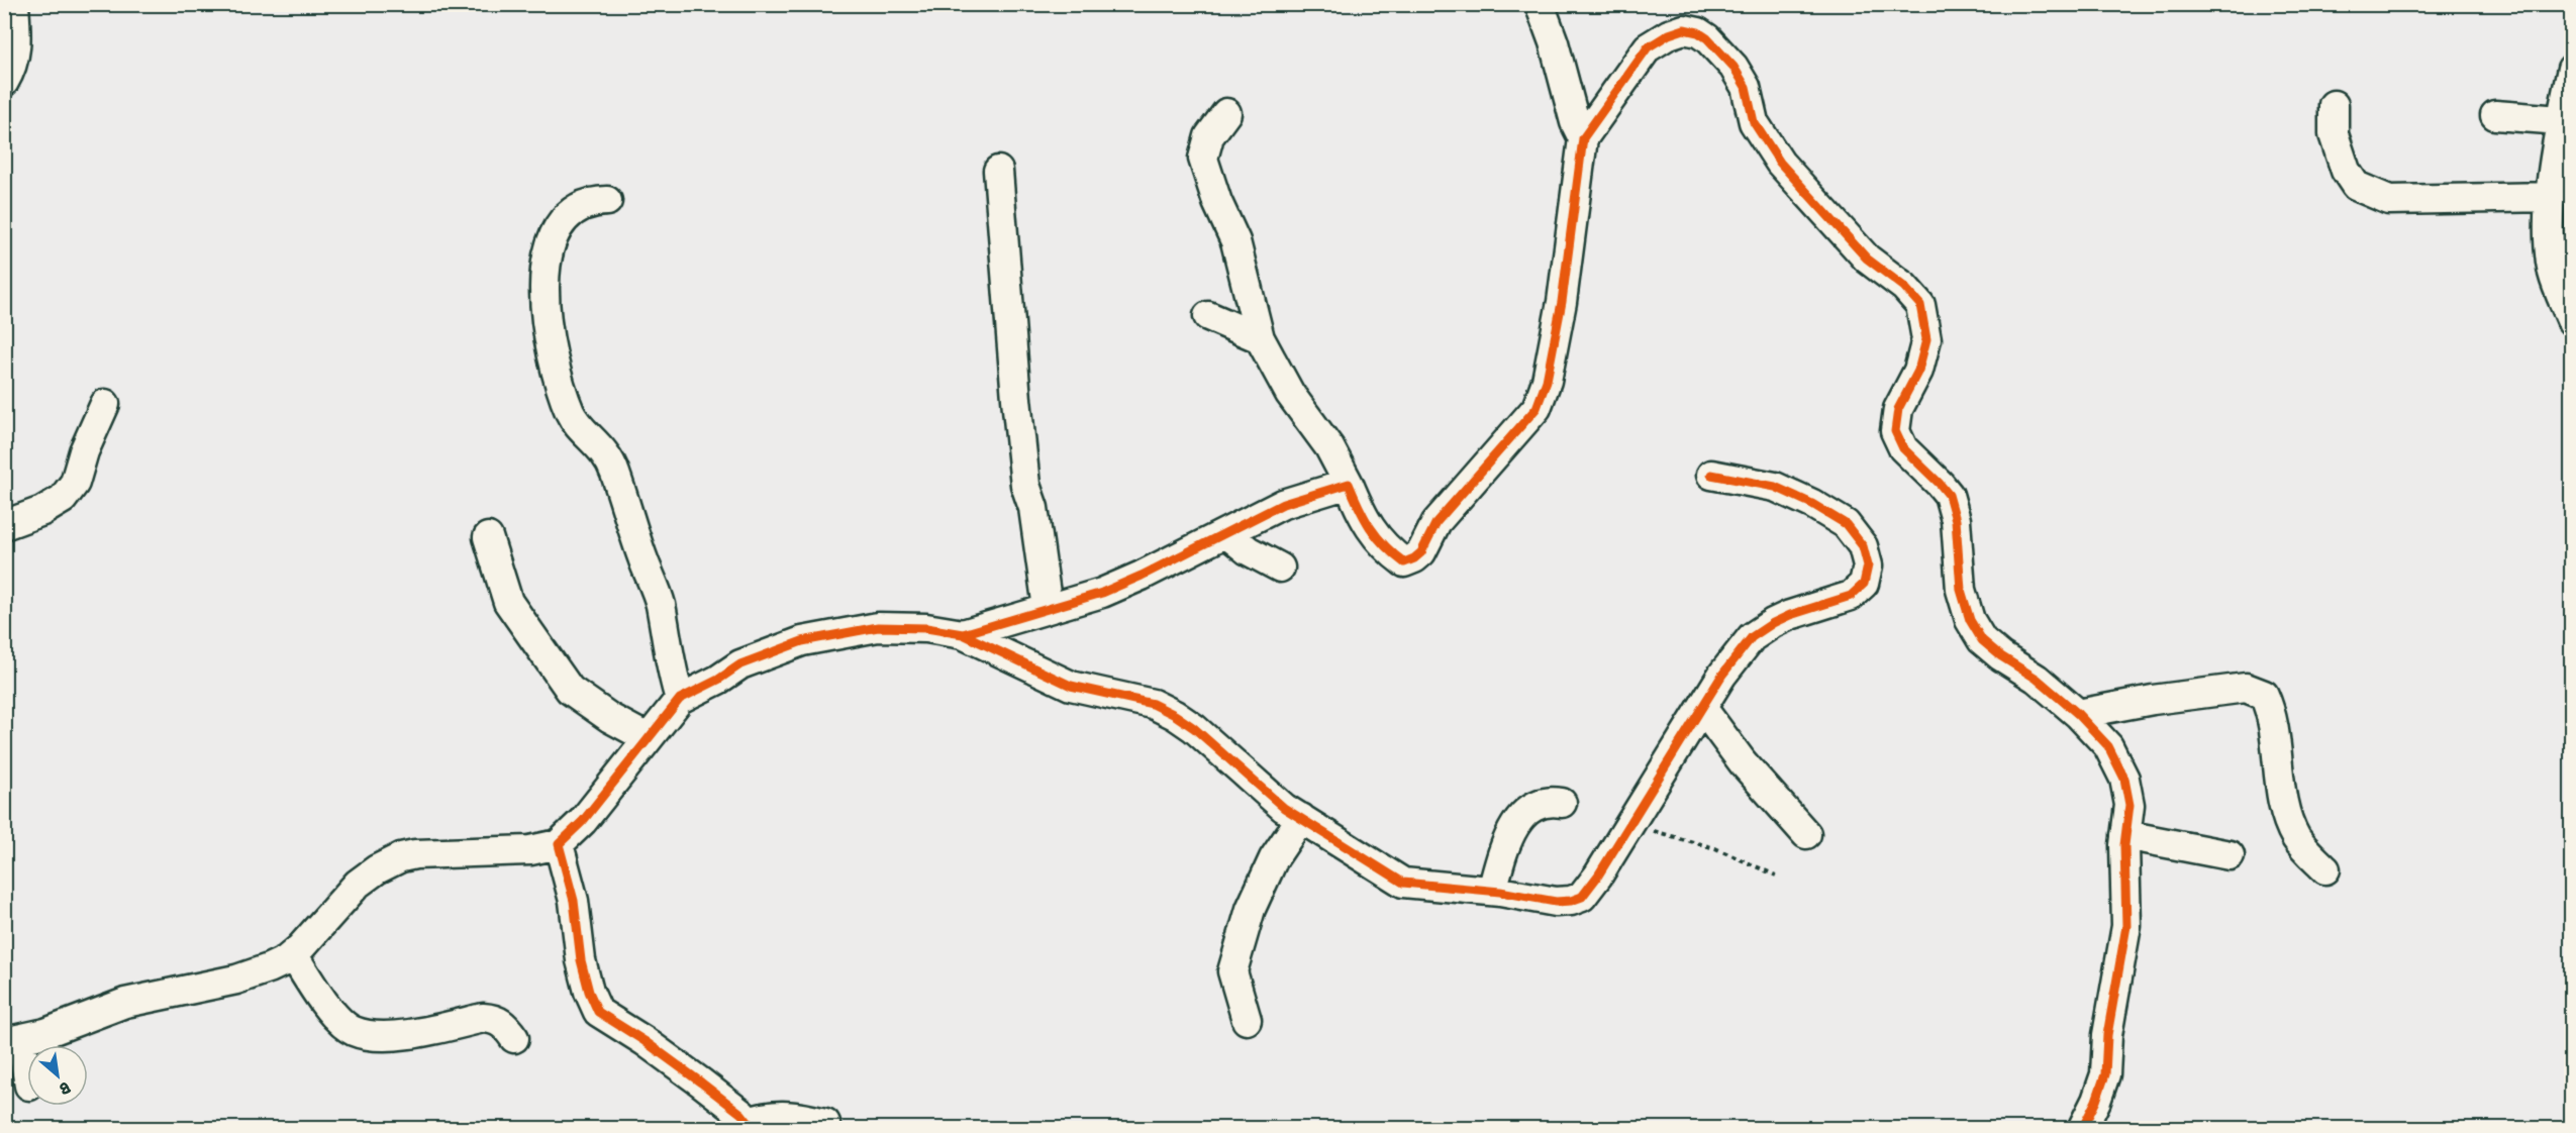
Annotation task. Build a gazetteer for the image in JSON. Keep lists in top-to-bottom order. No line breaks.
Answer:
{"north":"bottom right"}
